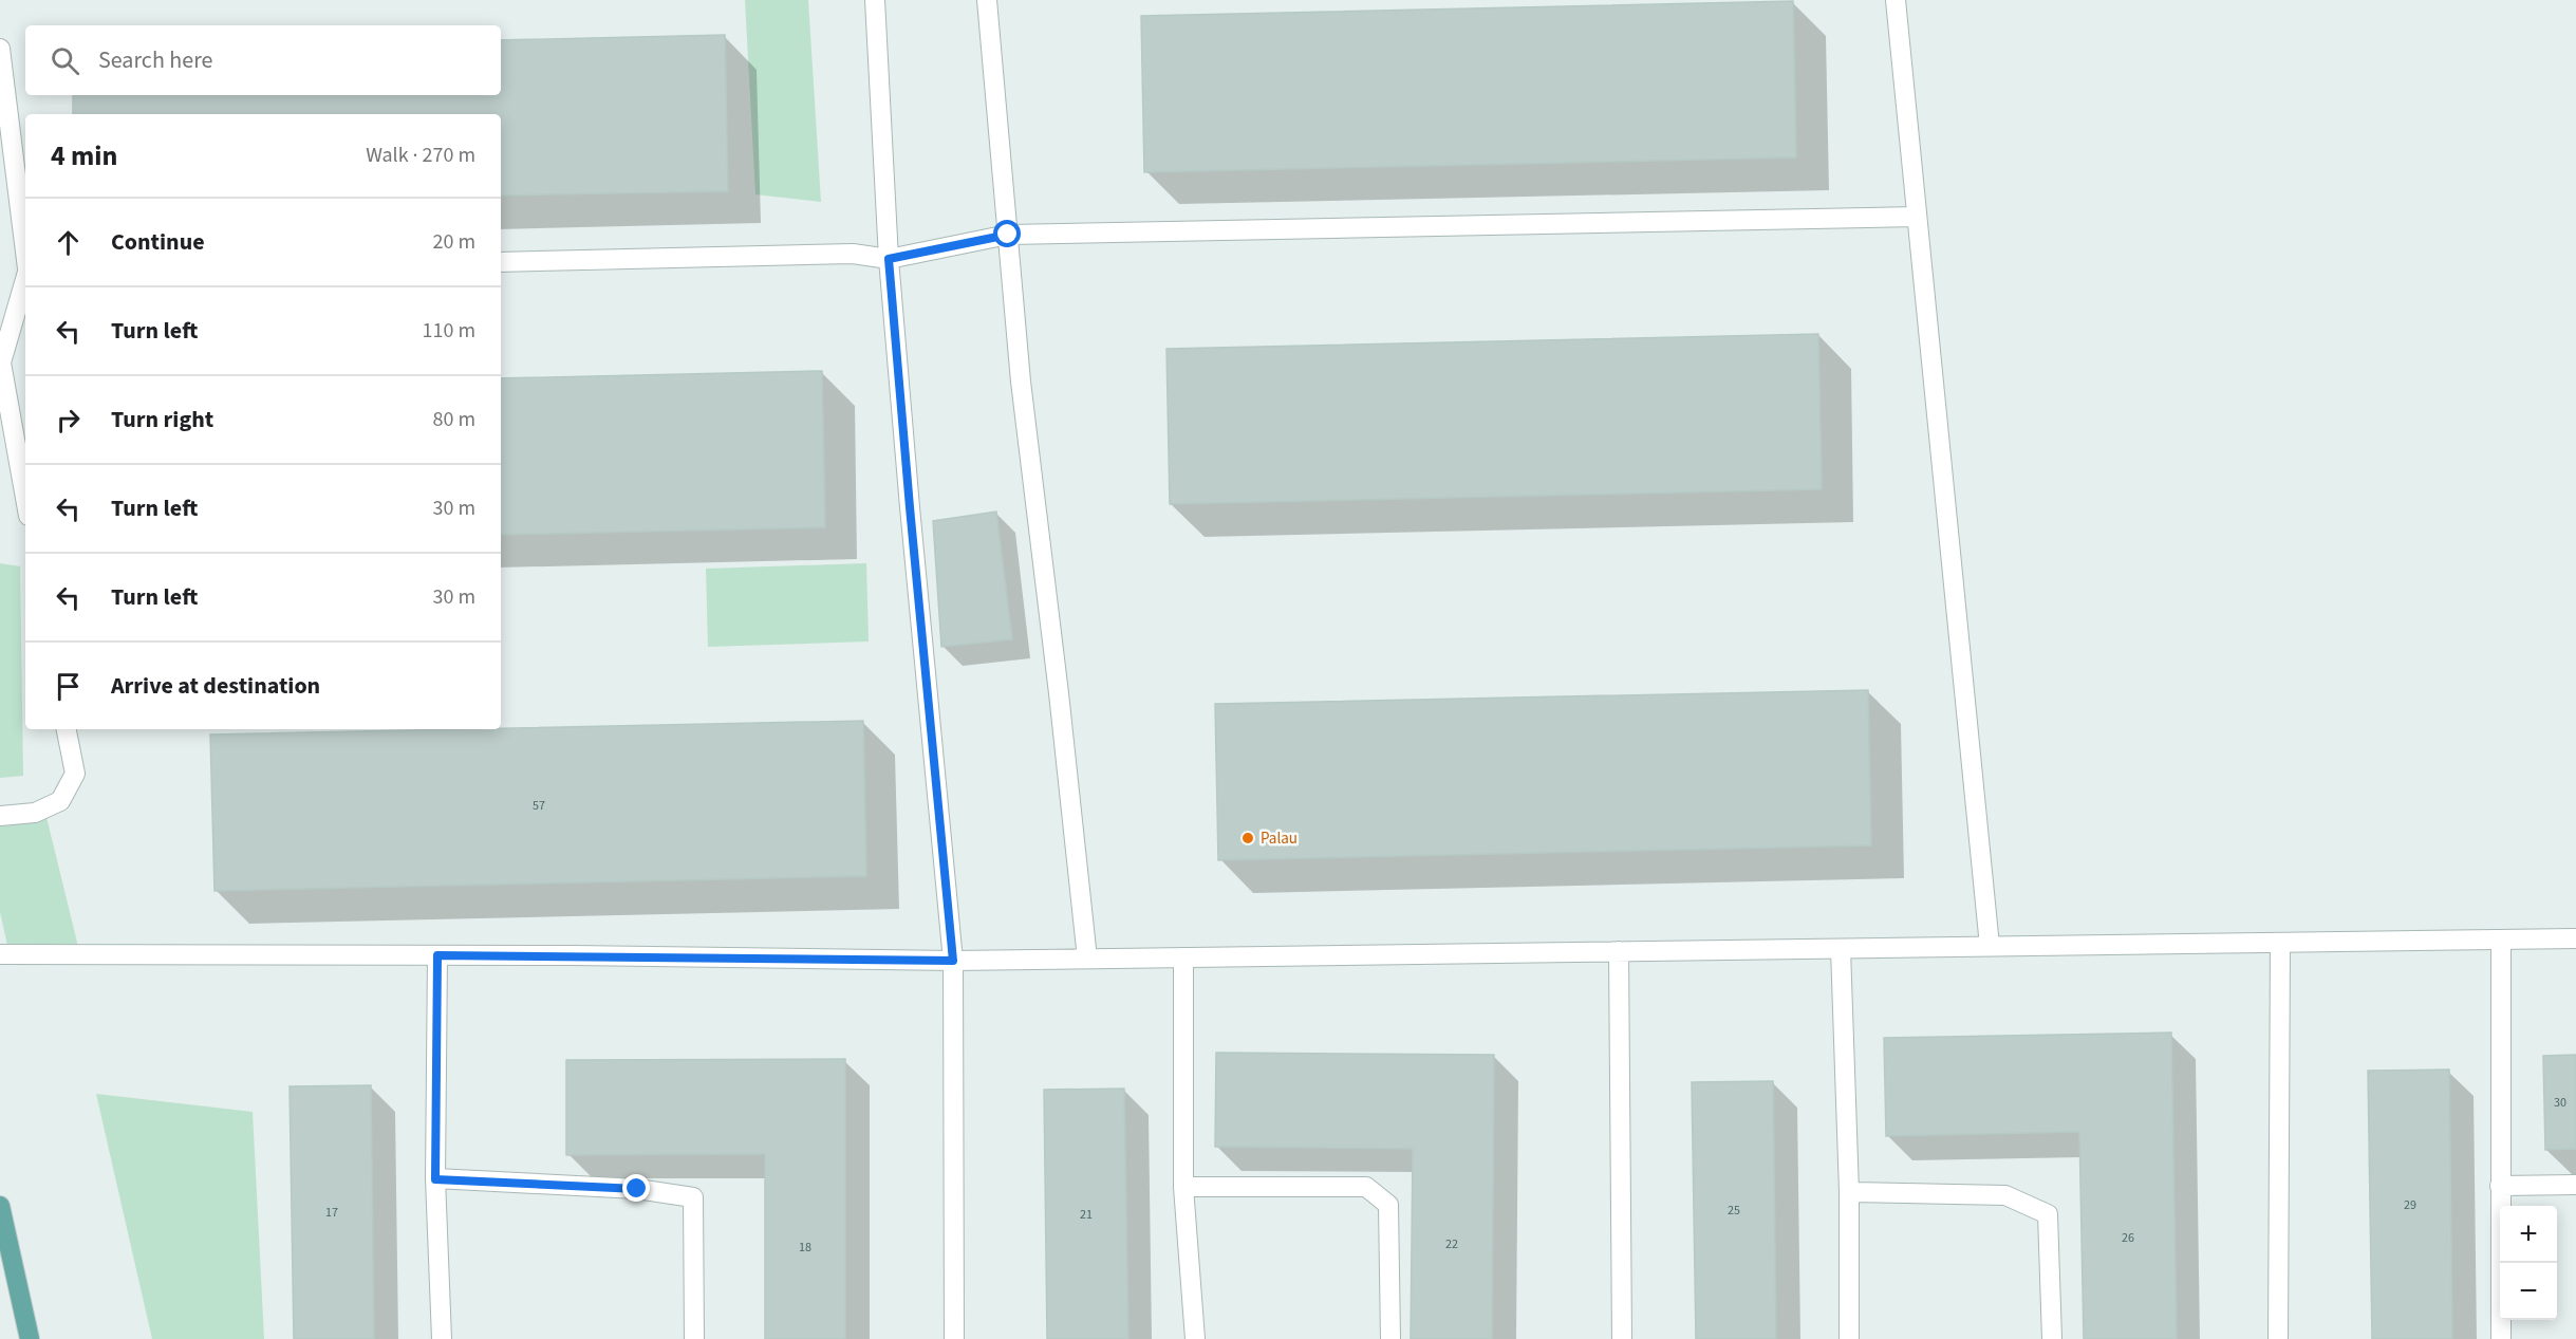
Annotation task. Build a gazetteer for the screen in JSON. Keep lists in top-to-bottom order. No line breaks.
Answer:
{"places":["Palau"],"house_numbers":["57","30","29","25","17","21","26","22","18"],"page":{"search":"Search here","heading":["4 min","Walk · 270 m"],"list":[["Continue","20 m"],["Turn left","110 m"],["Turn right","80 m"],["Turn left","30 m"],["Turn left","30 m"],"Arrive at destination"],"map_buttons":["+","−"]}}
